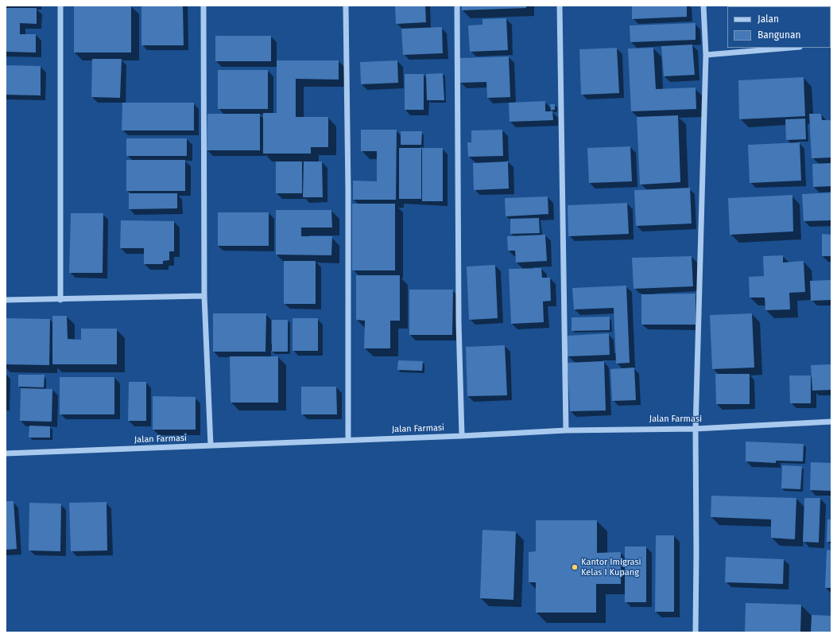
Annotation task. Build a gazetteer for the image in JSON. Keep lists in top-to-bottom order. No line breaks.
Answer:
{"streets":{"street":["Jalan Farmasi"]},"places":["Kantor Imigrasi Kelas I Kupang"],"legend":["Jalan","Bangunan"]}
